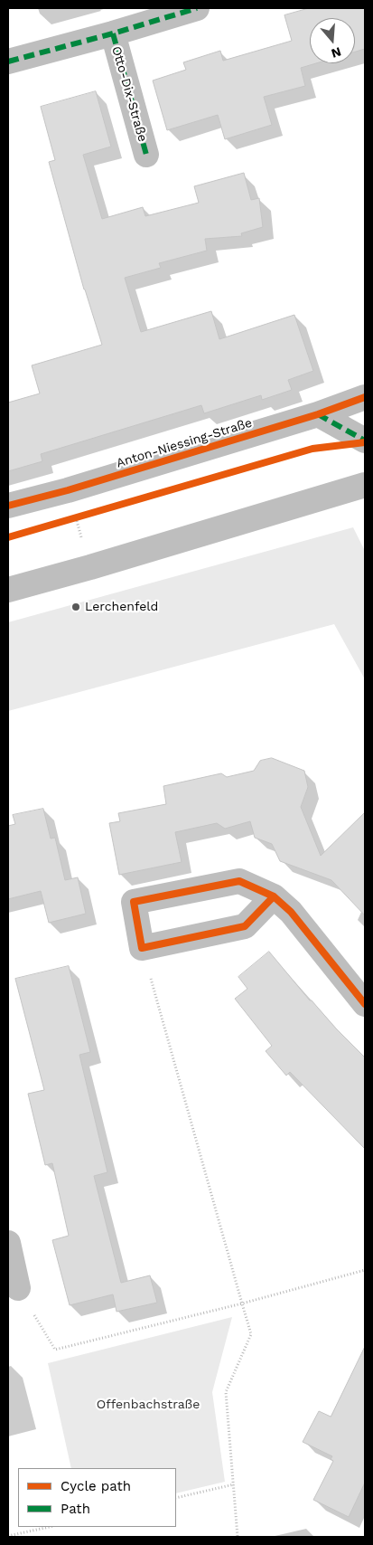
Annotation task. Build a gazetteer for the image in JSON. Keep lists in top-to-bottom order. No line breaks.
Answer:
{"streets":{"street":["Otto-Dix-Straße","Anton-Niessing-Straße"]},"parks":["Offenbachstraße"],"places":["Lerchenfeld"],"legend":["Cycle path","Path"],"north":"bottom"}
